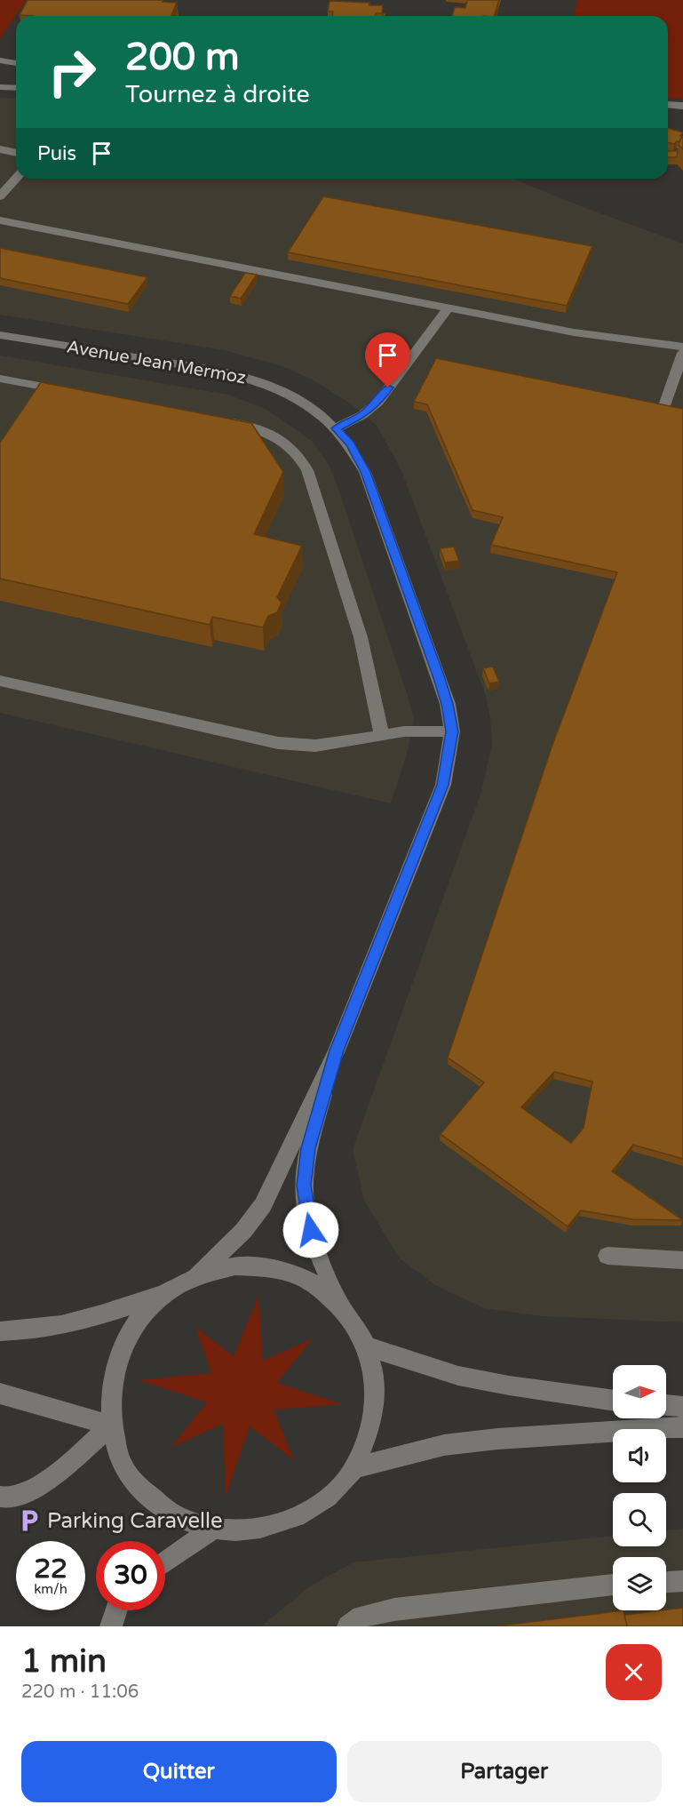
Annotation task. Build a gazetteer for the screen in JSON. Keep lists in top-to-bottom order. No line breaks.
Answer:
{"streets":{"street":["Avenue Jean Mermoz"]},"places":{"parking":["Parking Caravelle"]},"north":"right","page":{"turn":["200 m","Tournez à droite"],"then":"Puis","speed":"22 km/h","limit":"30","heading":["1 min","220 m · 11:06"],"buttons":["Quitter","Partager"]}}
